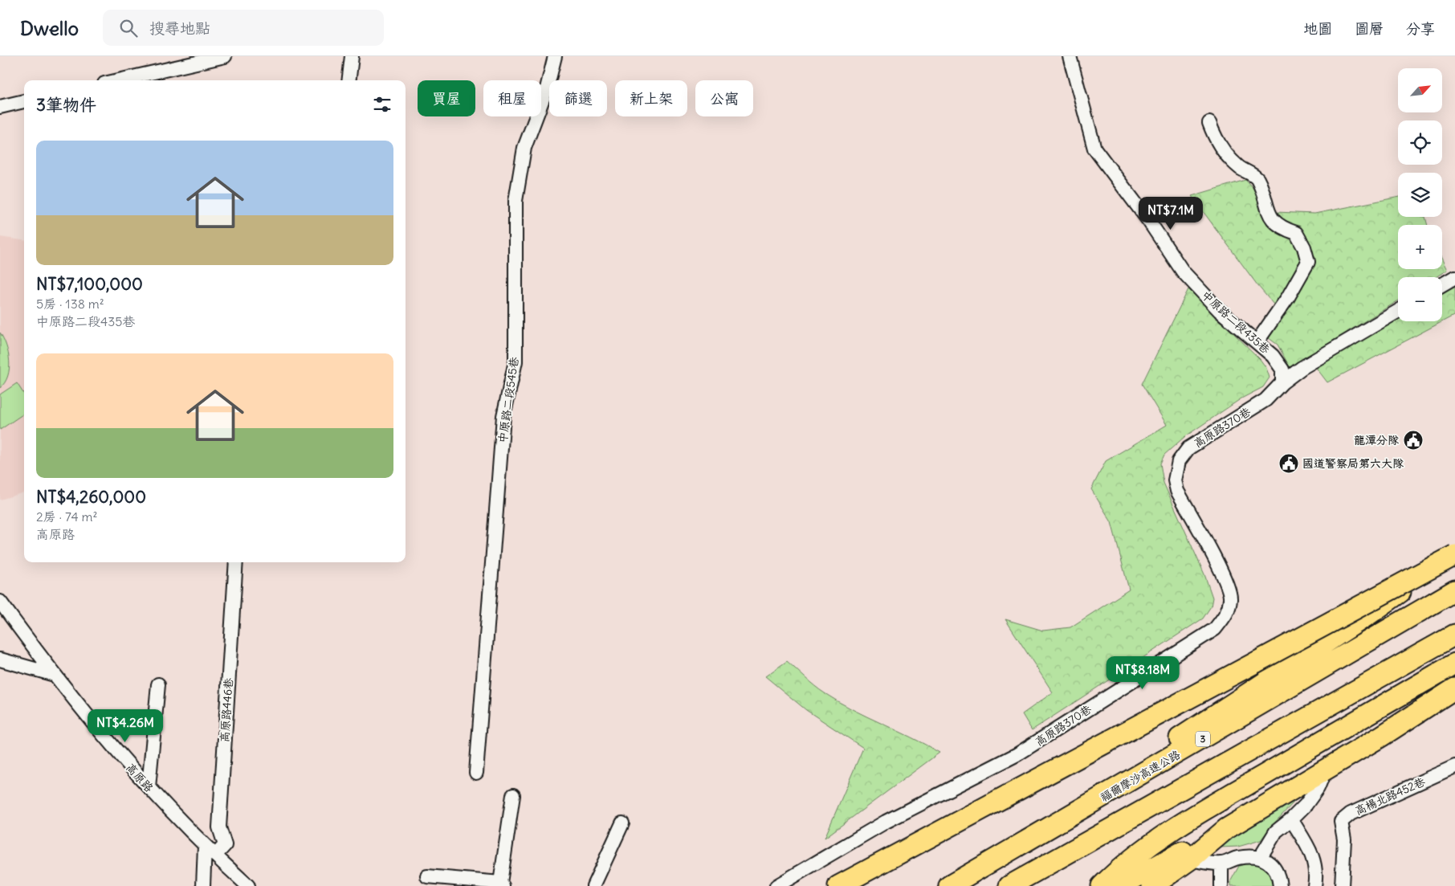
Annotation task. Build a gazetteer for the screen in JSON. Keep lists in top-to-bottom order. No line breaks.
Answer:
{"streets":{"highway":["3","福爾摩沙高速公路"],"street":["中原路二段435巷","中原路二段545巷","高原路370巷","高原路446巷","高原路","高楊北路452巷"]},"crossings":[["中原路二段435巷","高原路370巷"],["高原路446巷","高原路"]],"places":{"public building":["龍潭分隊","國道警察局第六大隊"]},"north":"top right","page":{"header":"Dwello","search":"搜尋地點","nav":["地圖","圖層","分享"],"map_buttons":["+","−"],"chip":["買屋","租屋","篩選","新上架","公寓"],"heading":"3筆物件","list":[{"name":"NT$7,100,000","note":"5房 · 138 m² · 中原路二段435巷"},{"name":"NT$4,260,000","note":"2房 · 74 m² · 高原路"}],"price":["NT$7.1M","NT$8.18M","NT$4.26M"]}}
